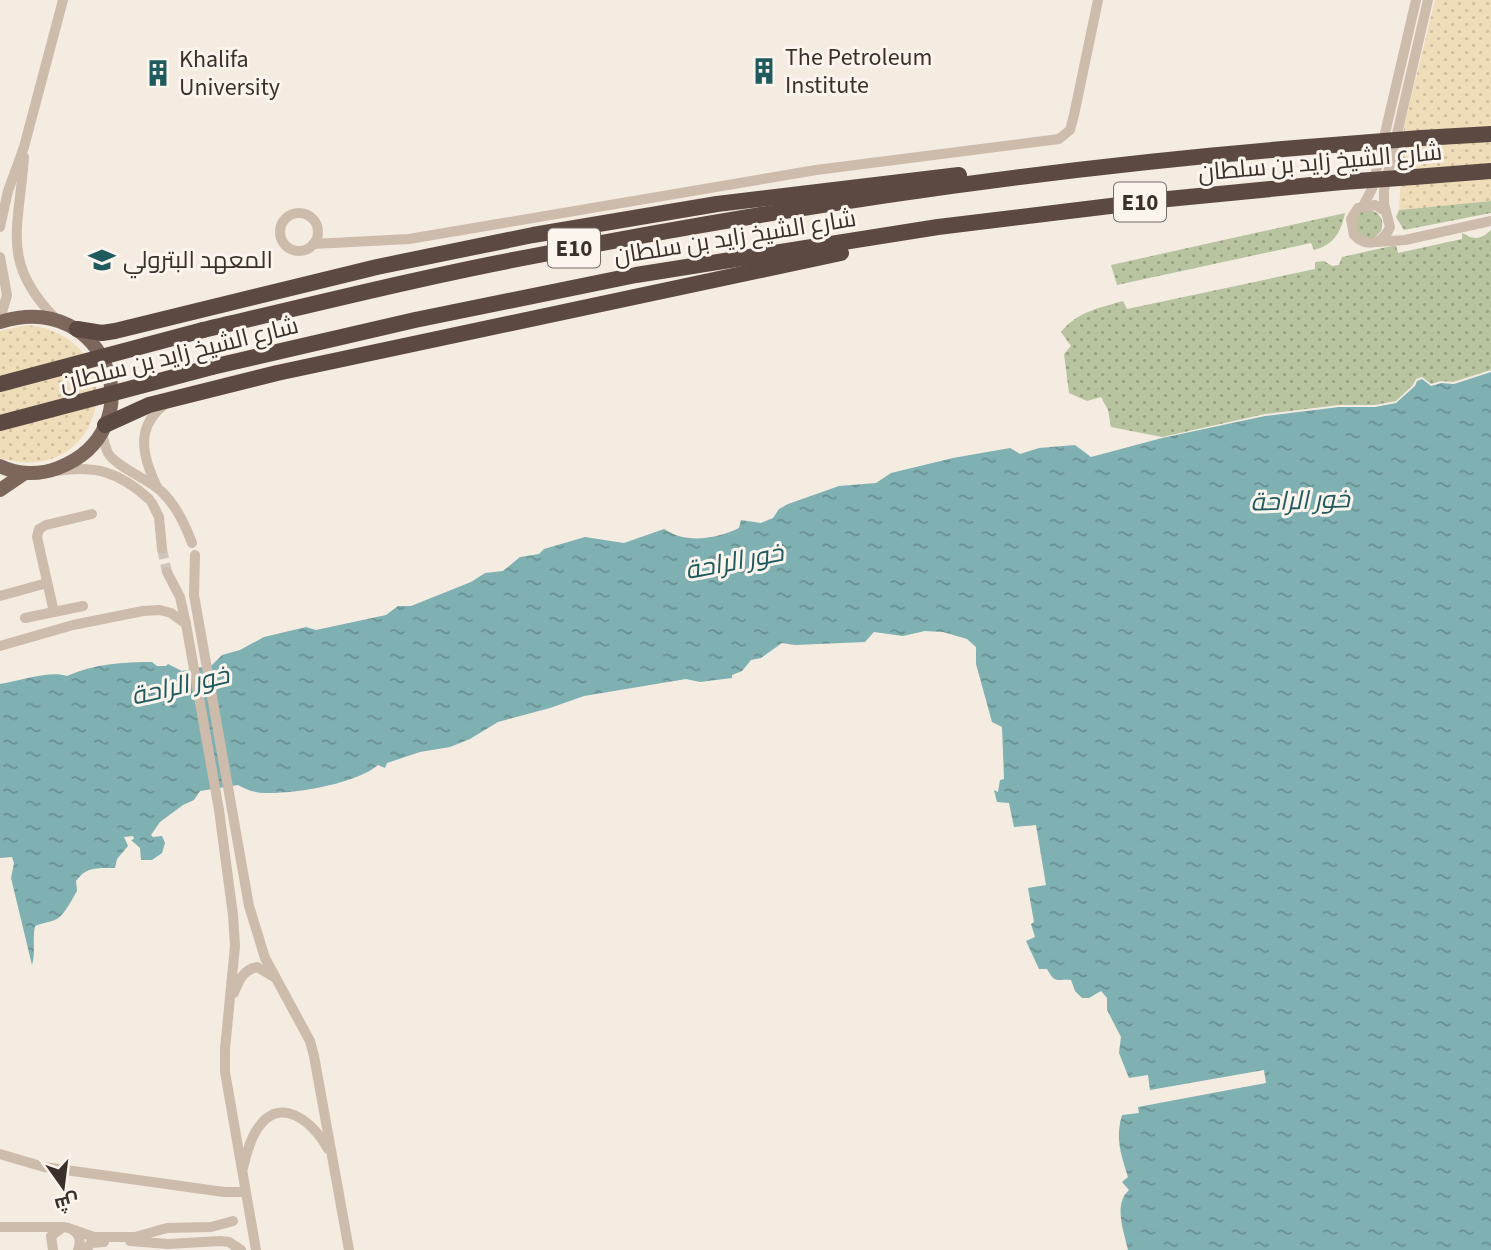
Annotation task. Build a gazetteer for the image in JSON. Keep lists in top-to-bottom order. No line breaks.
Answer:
{"streets":{"highway":["شارع الشيخ زايد بن سلطان","E10"]},"water":["خور الراحة"],"places":{"building":["The Petroleum Institute","Khalifa University"],"school or university":["المعهد البترولي"]},"north":"bottom"}
